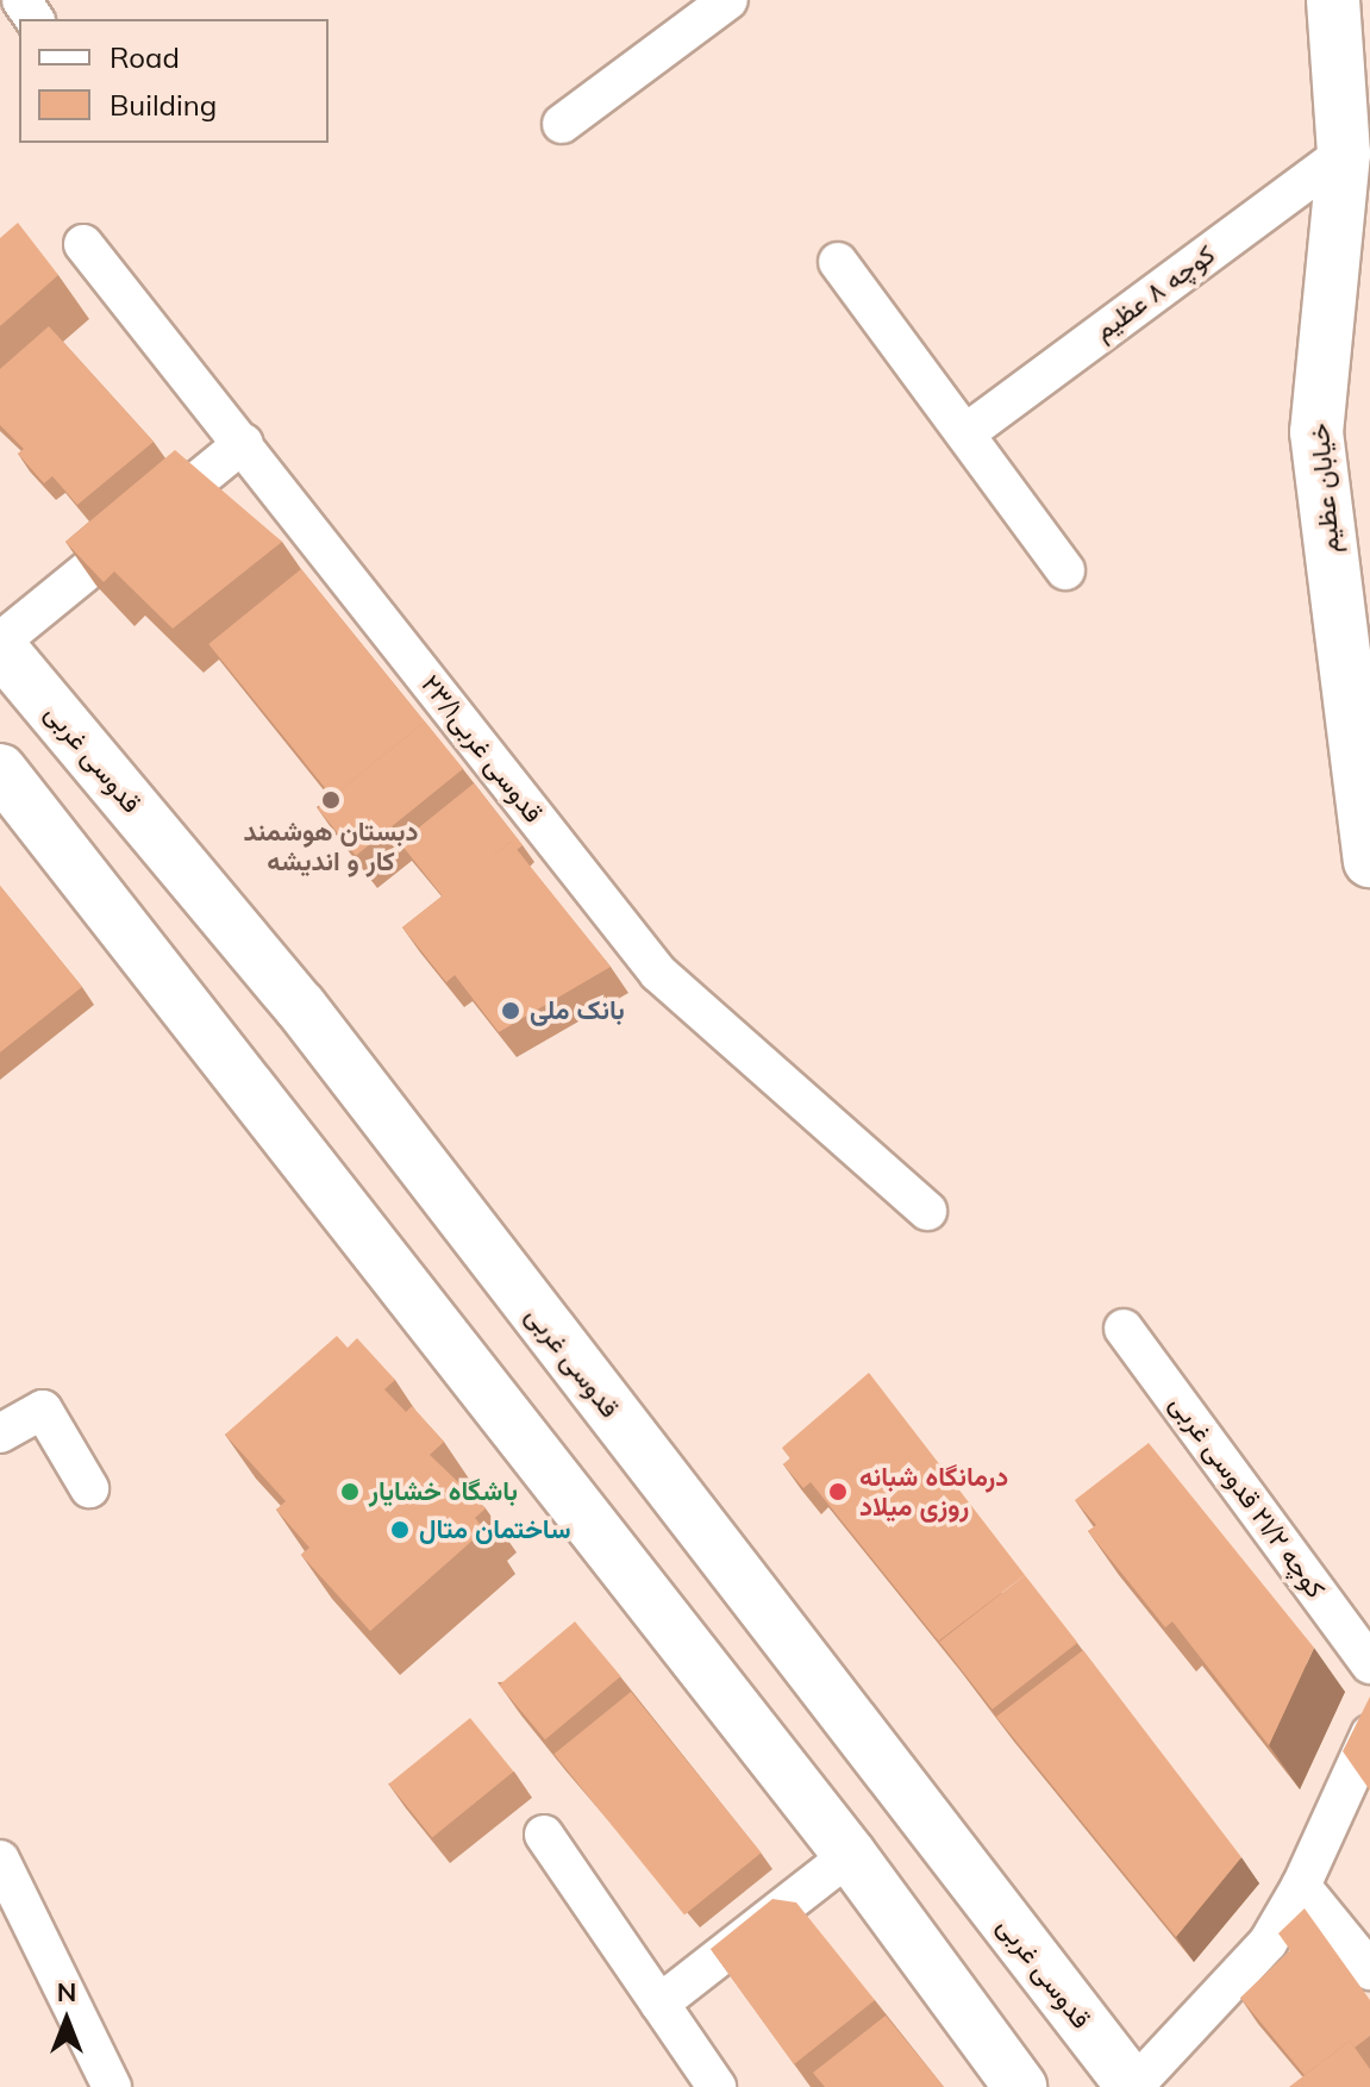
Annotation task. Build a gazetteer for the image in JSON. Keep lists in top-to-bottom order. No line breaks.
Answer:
{"streets":{"main road":["خیابان عظیم","قدوسی غربی"],"street":["کوچه ۸ عظیم","قدوسی غربی۲۳/۱","کوچه ۲۱/۲ قدوسی غربی"]},"crossings":[["کوچه ۸ عظیم","خیابان عظیم"]],"places":["دبستان هوشمند کار و اندیشه","بانک ملی","باشگاه خشایار","درمانگاه شبانه روزی میلاد","ساختمان متال"],"legend":["Road","Building"],"north":"top"}
